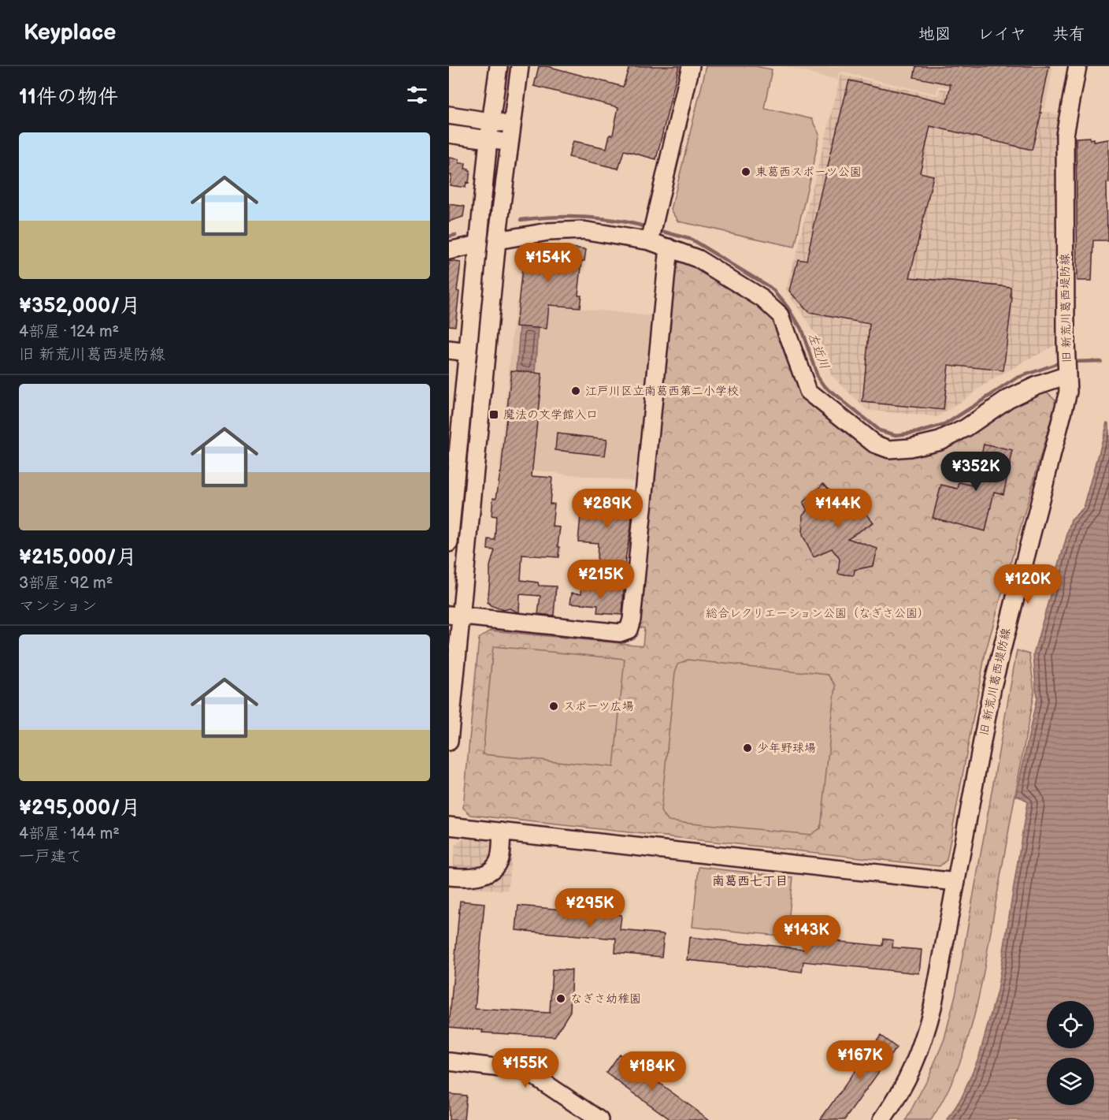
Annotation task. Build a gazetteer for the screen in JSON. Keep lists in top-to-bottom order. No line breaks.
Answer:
{"streets":{"street":["旧 新荒川葛西堤防線"]},"districts":["南葛西七丁目"],"water":["左近川"],"parks":["総合レクリエーション公園（なぎさ公園）"],"places":{"other":["東葛西スポーツ公園","江戸川区立南葛西第二小学校","スポーツ広場","少年野球場","なぎさ幼稚園"],"transit":["魔法の文学館入口"]},"page":{"header":"Keyplace","nav":["地図","レイヤ","共有"],"heading":"11件の物件","list":[{"name":"¥352,000/月","note":"4部屋 · 124 m² · 旧 新荒川葛西堤防線"},{"name":"¥215,000/月","note":"3部屋 · 92 m² · マンション"},{"name":"¥295,000/月","note":"4部屋 · 144 m² · 一戸建て"}],"price":["¥154K","¥352K","¥289K","¥144K","¥215K","¥120K","¥295K","¥143K","¥167K","¥155K","¥184K"]}}
